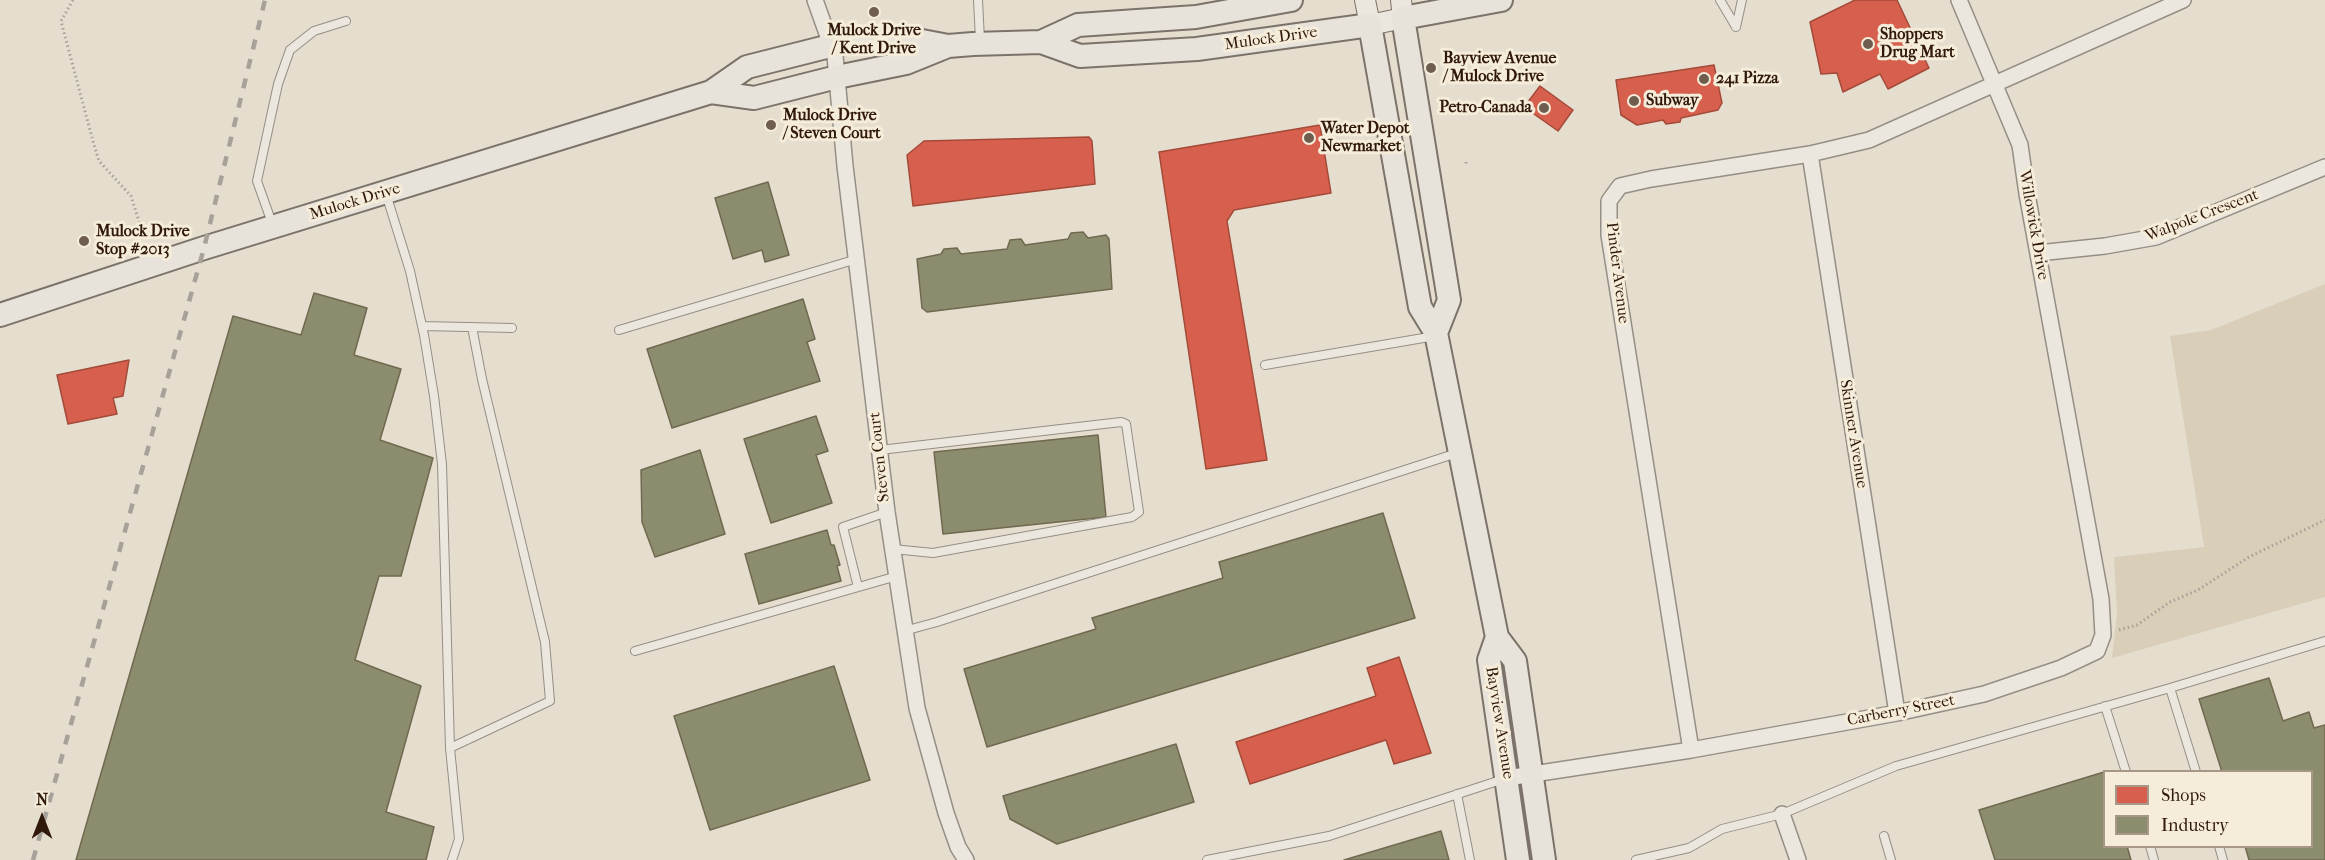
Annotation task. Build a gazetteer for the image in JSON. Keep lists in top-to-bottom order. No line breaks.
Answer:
{"streets":{"main road":["Mulock Drive","Bayview Avenue"],"street":["Walpole Crescent","Willowick Drive","Pinder Avenue","Skinner Avenue","Steven Court","Carberry Street"]},"crossings":[["Mulock Drive","Steven Court"],["Walpole Crescent","Willowick Drive"],["Willowick Drive","Pinder Avenue"],["Willowick Drive","Carberry Street"],["Pinder Avenue","Skinner Avenue"],["Pinder Avenue","Carberry Street"],["Skinner Avenue","Carberry Street"],["Carberry Street","Bayview Avenue"]],"places":["Mulock Drive / Kent Drive","Shoppers Drug Mart","Bayview Avenue / Mulock Drive","241 Pizza","Subway","Petro-Canada","Mulock Drive / Steven Court","Water Depot Newmarket","Mulock Drive Stop #2013"],"legend":["Shops","Industry"],"north":"top"}
